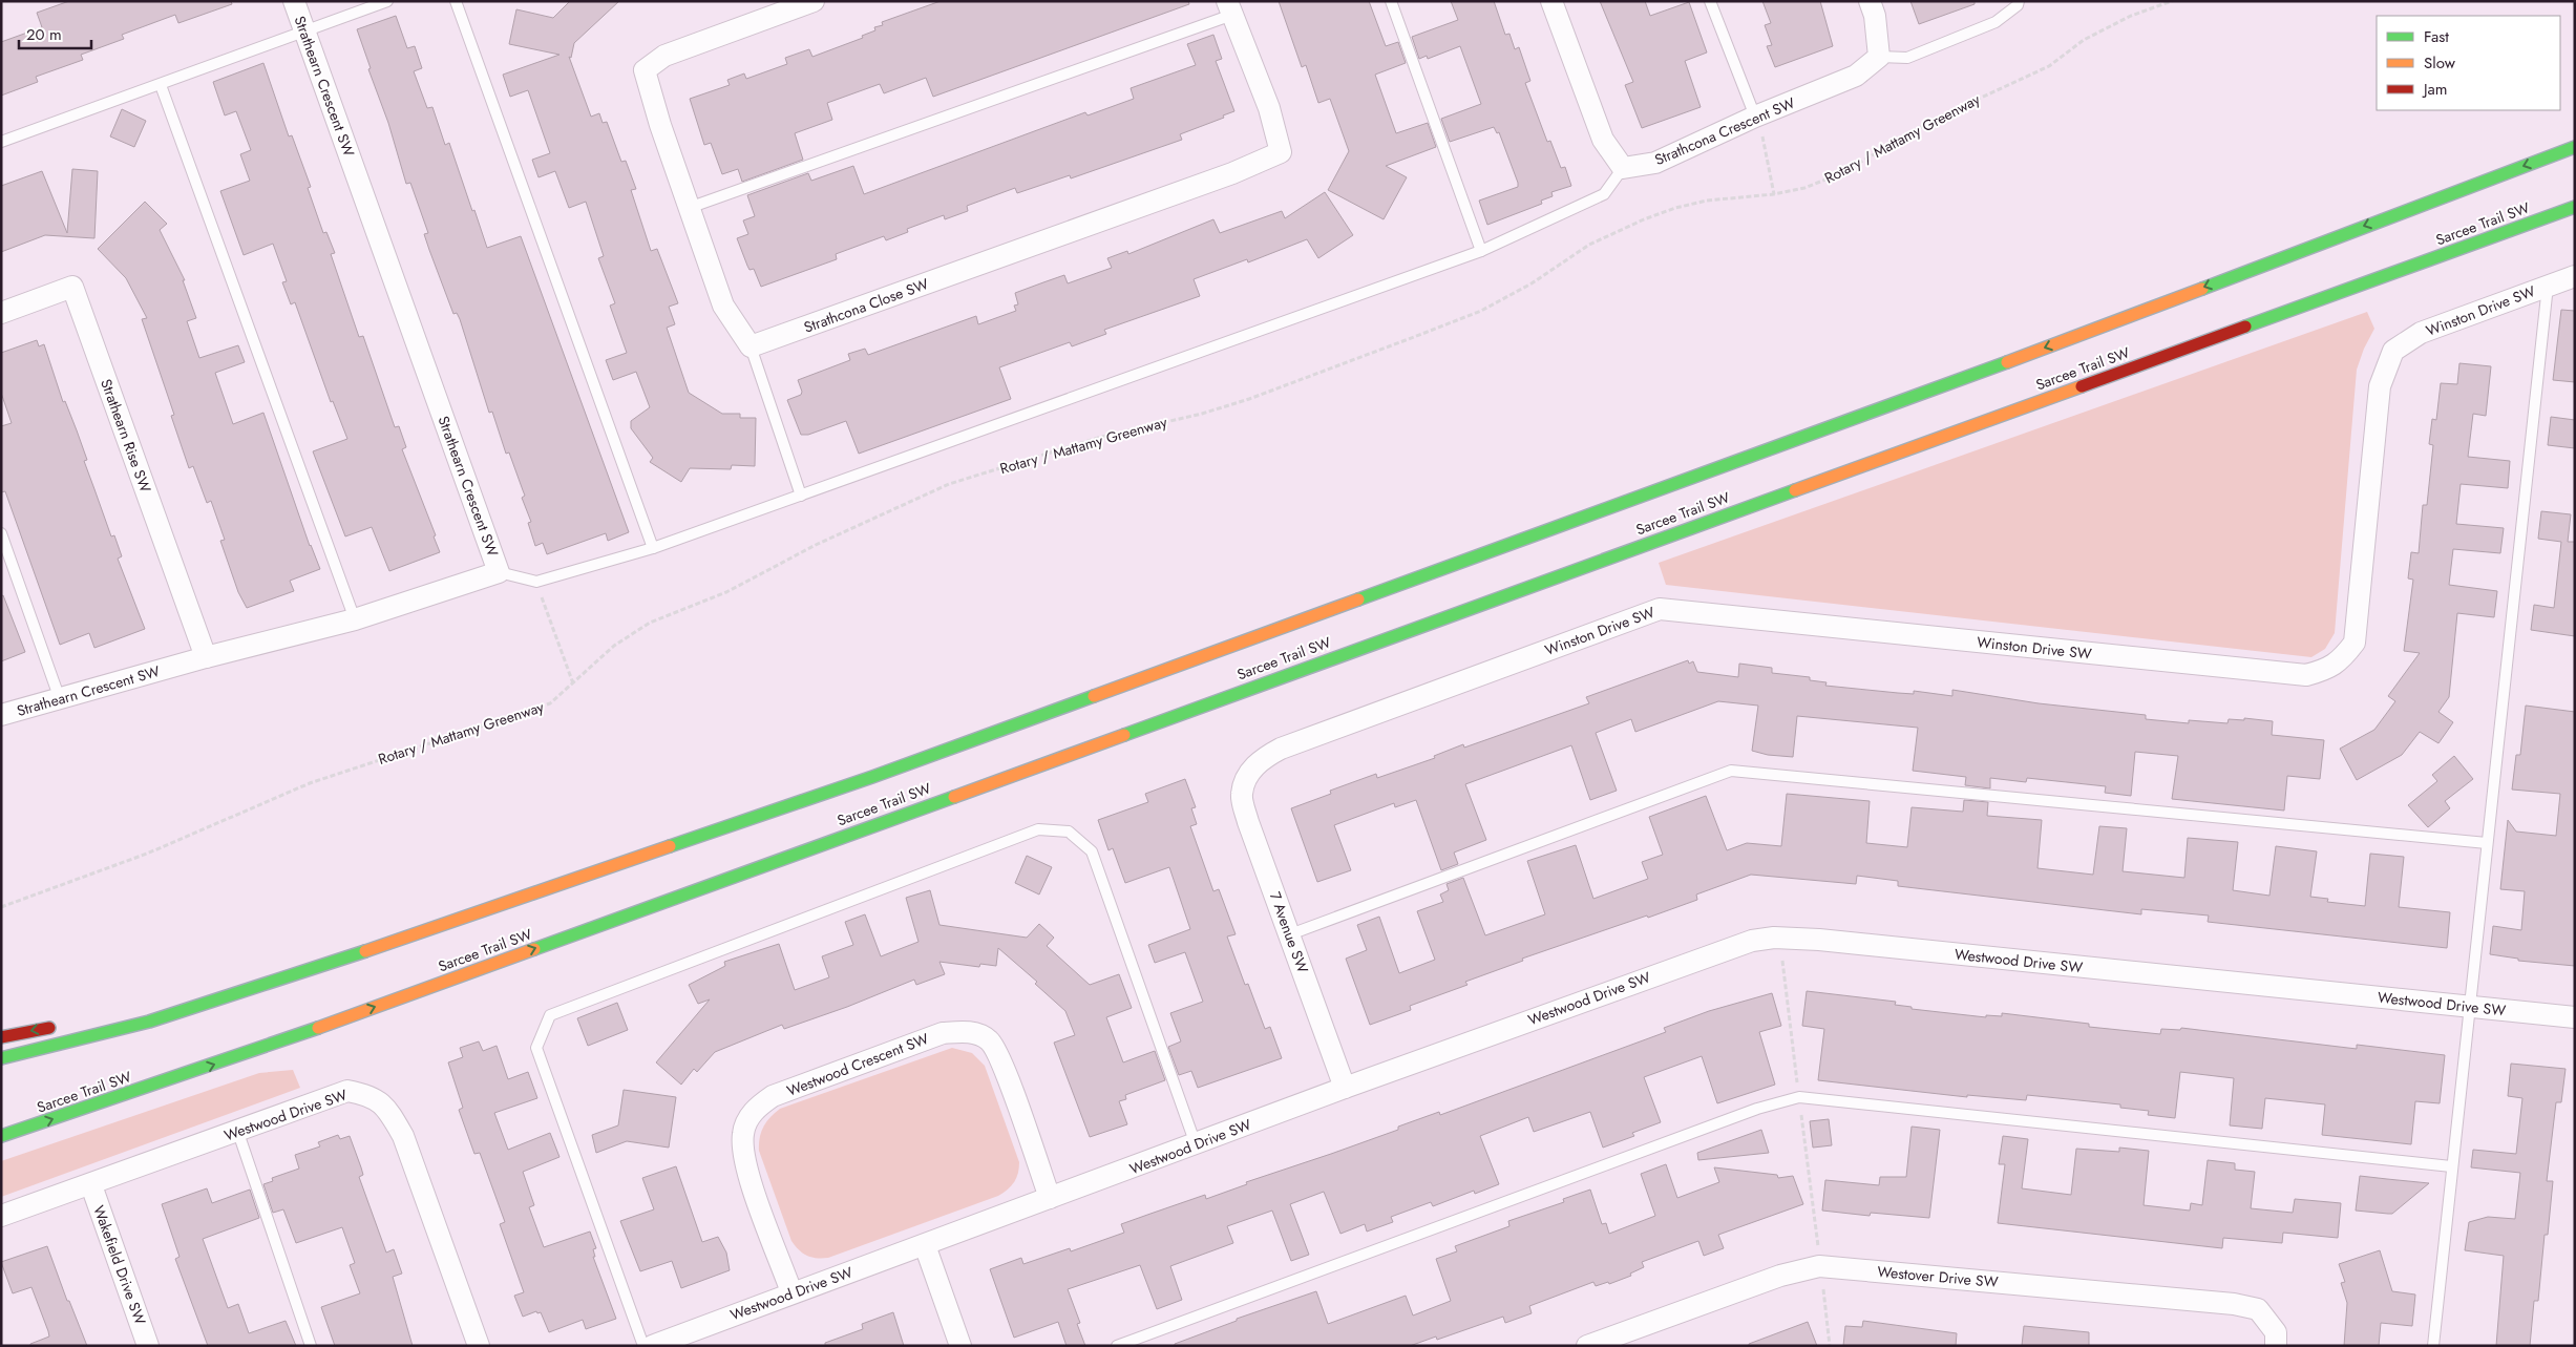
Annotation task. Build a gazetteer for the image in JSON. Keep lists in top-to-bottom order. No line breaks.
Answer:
{"streets":{"highway":["Sarcee Trail SW"],"street":["Strathearn Crescent SW","Strathcona Crescent SW","Strathcona Close SW","Winston Drive SW","Strathearn Rise SW","7 Avenue SW","Westwood Drive SW","Westwood Crescent SW","Wakefield Drive SW","Westover Drive SW"],"path":["Rotary / Mattamy Greenway"]},"crossings":[["Strathearn Crescent SW","Strathearn Rise SW"],["Winston Drive SW","7 Avenue SW"],["7 Avenue SW","Westwood Drive SW"],["Westwood Drive SW","Westwood Crescent SW"],["Westwood Drive SW","Wakefield Drive SW"]],"legend":["Fast","Slow","Jam"],"scale_bar":"20 m"}
